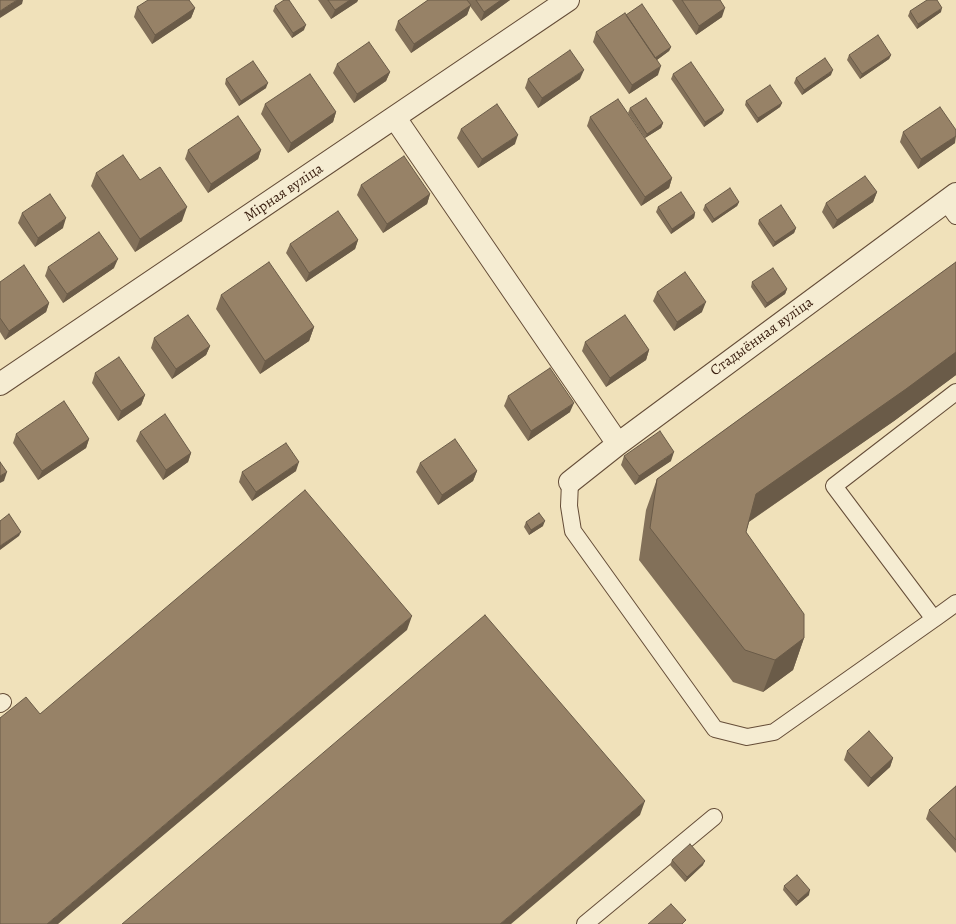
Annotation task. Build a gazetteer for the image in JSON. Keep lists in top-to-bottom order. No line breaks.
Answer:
{"streets":{"street":["Мірная вуліца","Стадыённая вуліца"]}}
